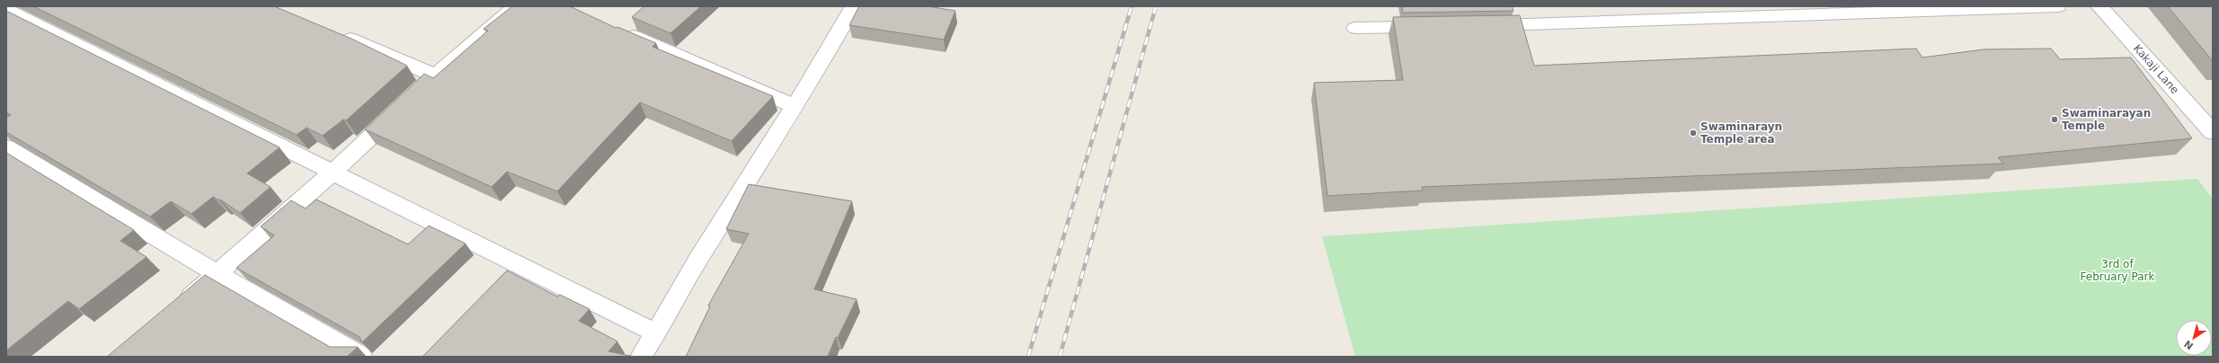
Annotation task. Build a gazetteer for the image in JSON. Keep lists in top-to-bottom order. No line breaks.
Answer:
{"streets":{"street":["Kakaji Lane"]},"parks":["3rd of February Park"],"places":["Swaminarayan Temple","Swaminarayn Temple area"],"north":"bottom left"}
